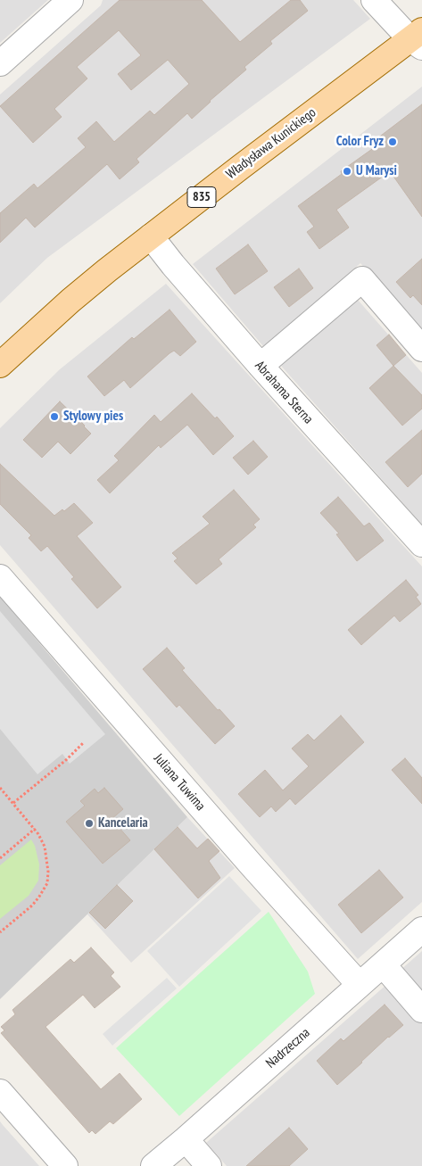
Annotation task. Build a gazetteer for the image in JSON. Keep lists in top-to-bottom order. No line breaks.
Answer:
{"streets":{"main road":["Władysława Kunickiego","835"],"street":["Abrahama Sterna","Juliana Tuwima","Nadrzeczna"]},"crossings":[["Władysława Kunickiego","Abrahama Sterna"],["Juliana Tuwima","Nadrzeczna"]],"places":["Color Fryz","U Marysi","Stylowy pies","Kancelaria"]}
